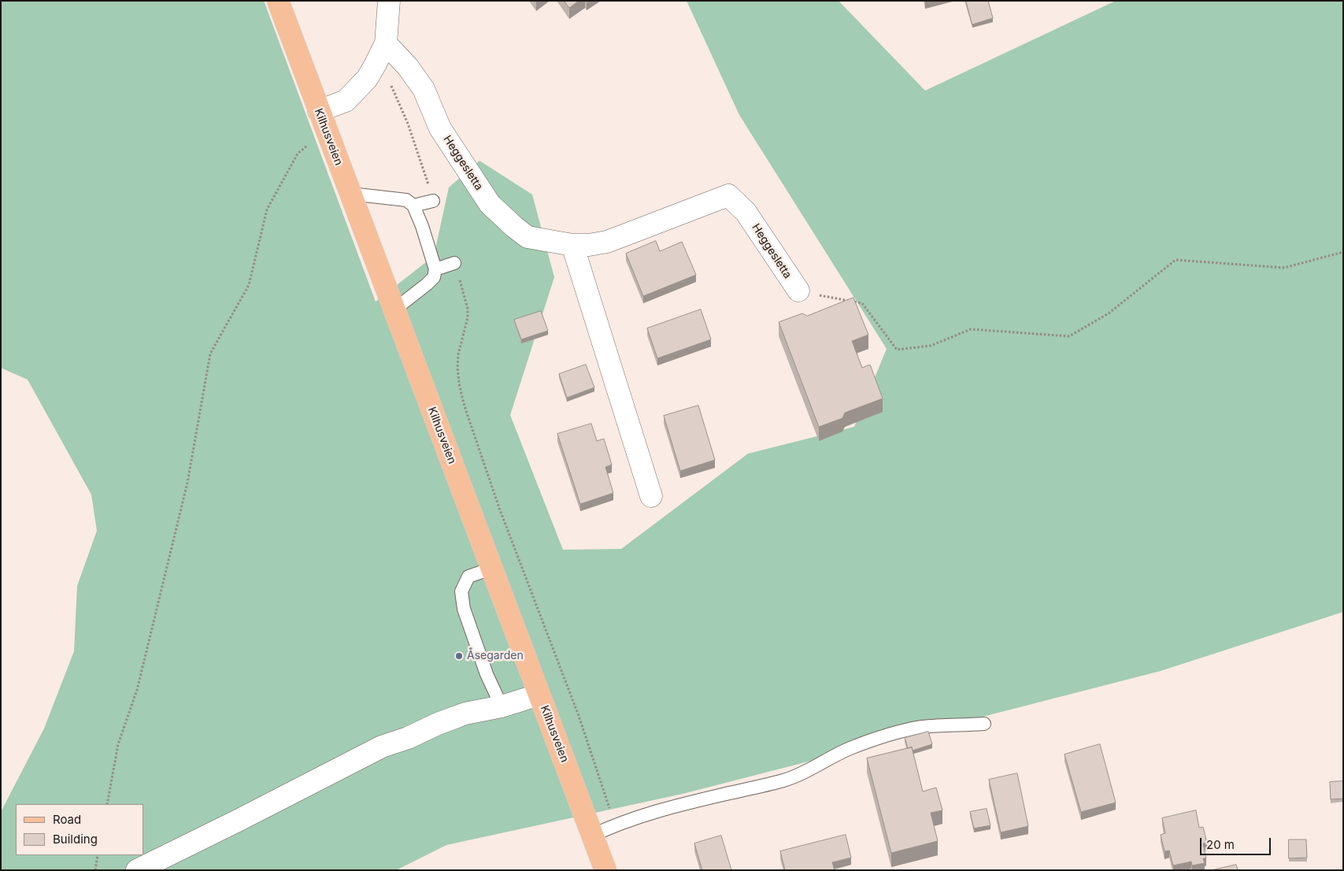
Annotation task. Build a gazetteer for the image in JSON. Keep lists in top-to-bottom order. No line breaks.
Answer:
{"streets":{"main road":["Kilhusveien"],"street":["Heggesletta"]},"places":["Åsegarden"],"legend":["Road","Building"],"scale_bar":"20 m"}
